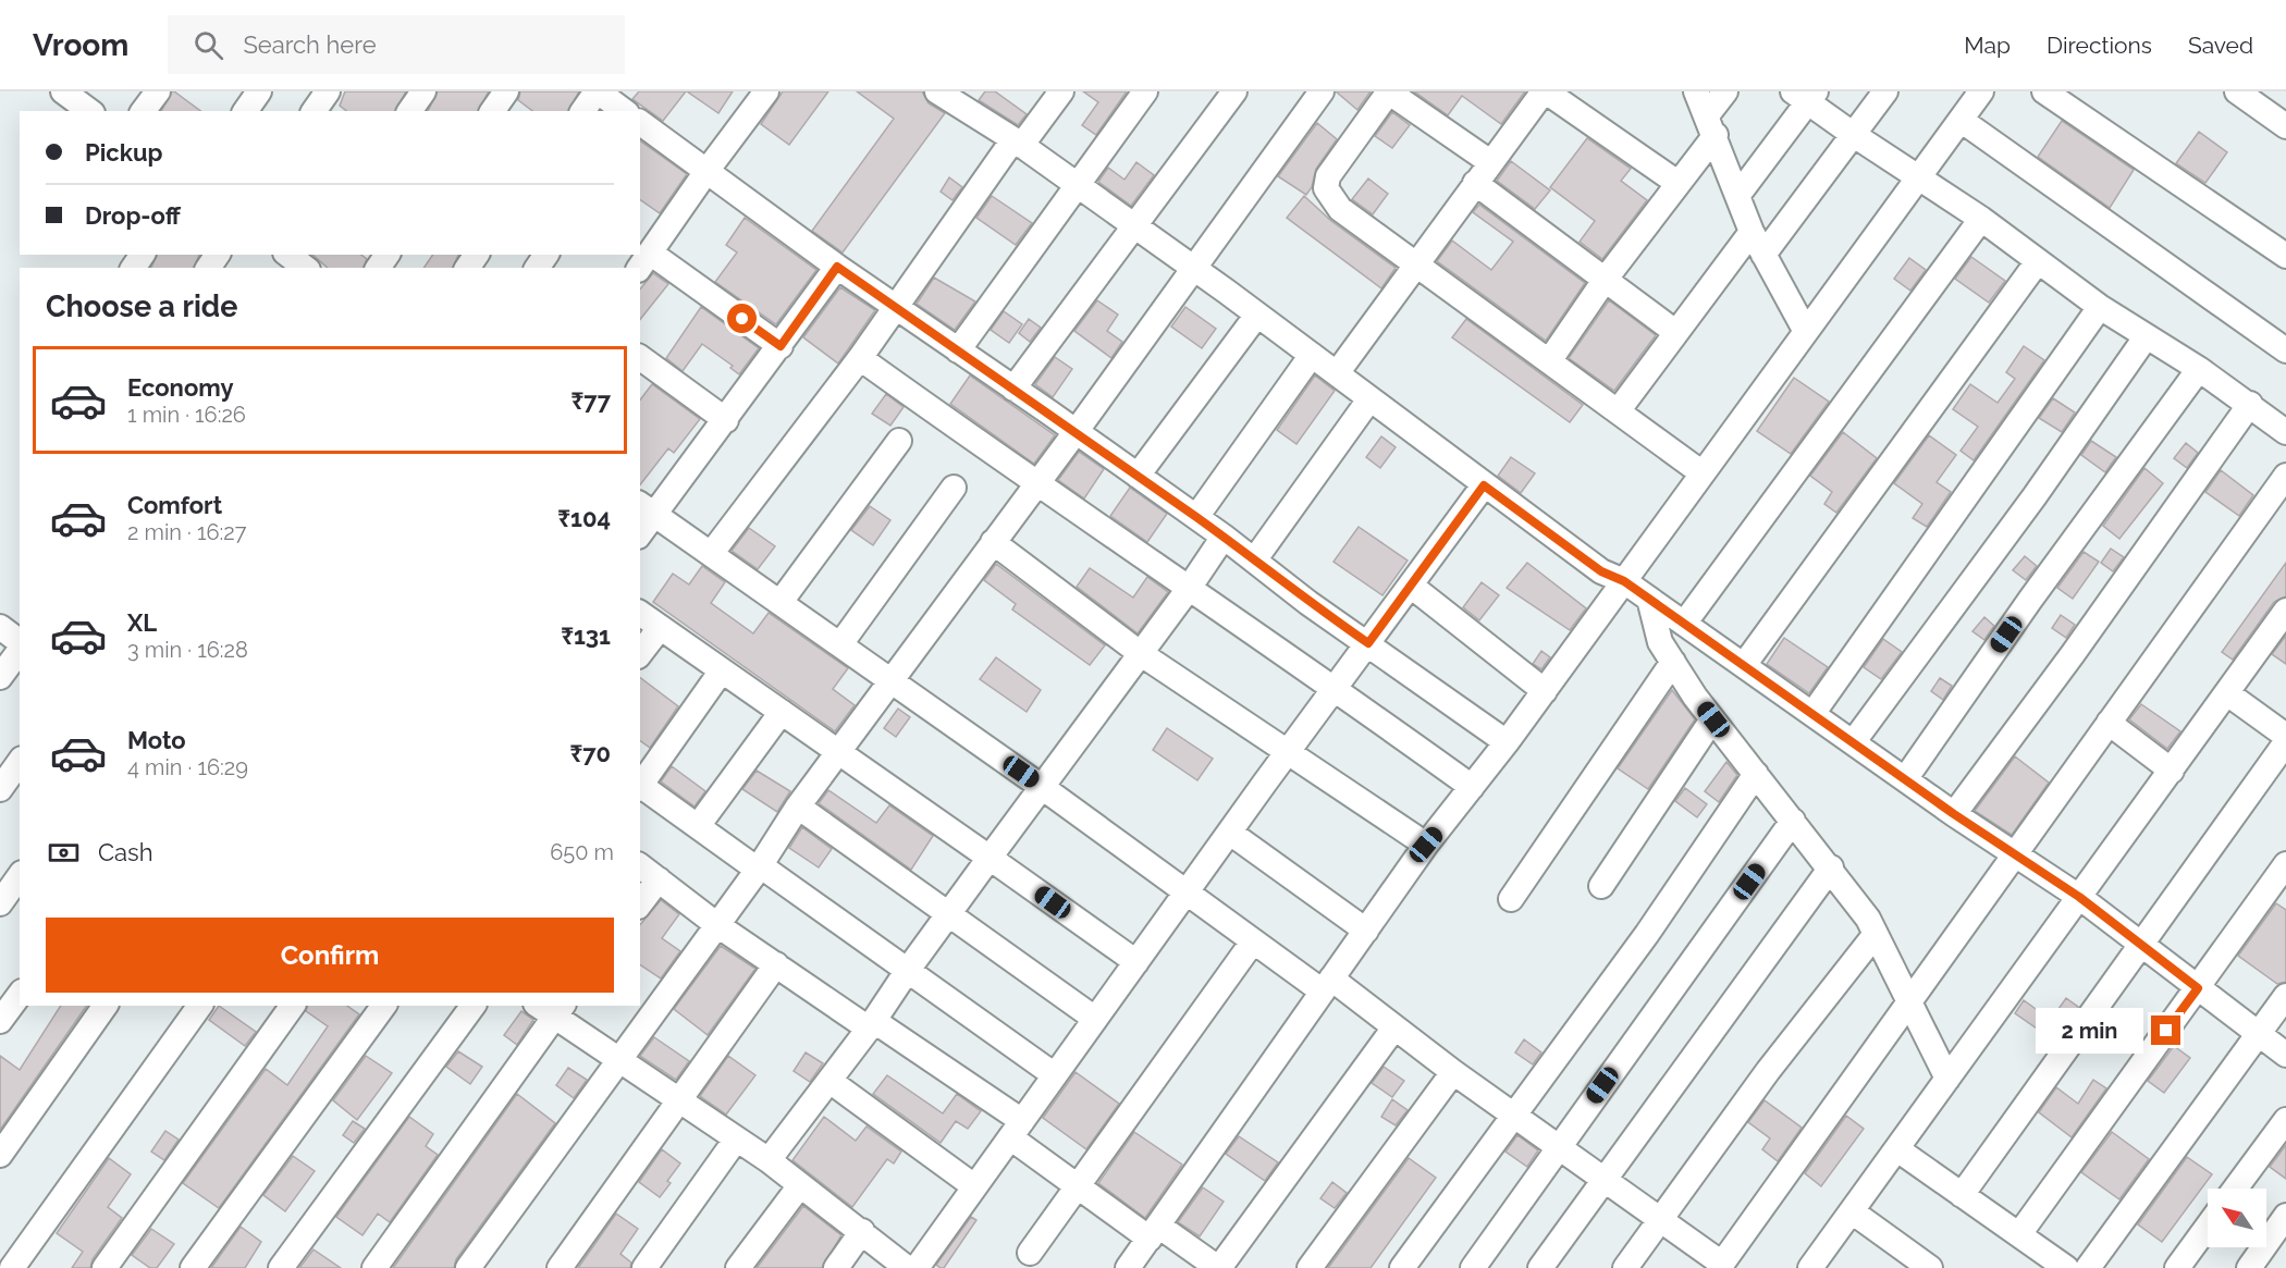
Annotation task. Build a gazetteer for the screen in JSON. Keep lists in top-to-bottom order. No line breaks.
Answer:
{"north":"top left","page":{"header":"Vroom","search":"Search here","nav":["Map","Directions","Saved"],"banner":["Pickup","Drop-off"],"heading":"Choose a ride","list":[{"name":"Economy","note":"1 min · 16:26","value":"₹77"},{"name":"Comfort","note":"2 min · 16:27","value":"₹104"},{"name":"XL","note":"3 min · 16:28","value":"₹131"},{"name":"Moto","note":"4 min · 16:29","value":"₹70"}],"pay":["Cash","650 m"],"buttons":"Confirm","bubble":"2 min"}}
